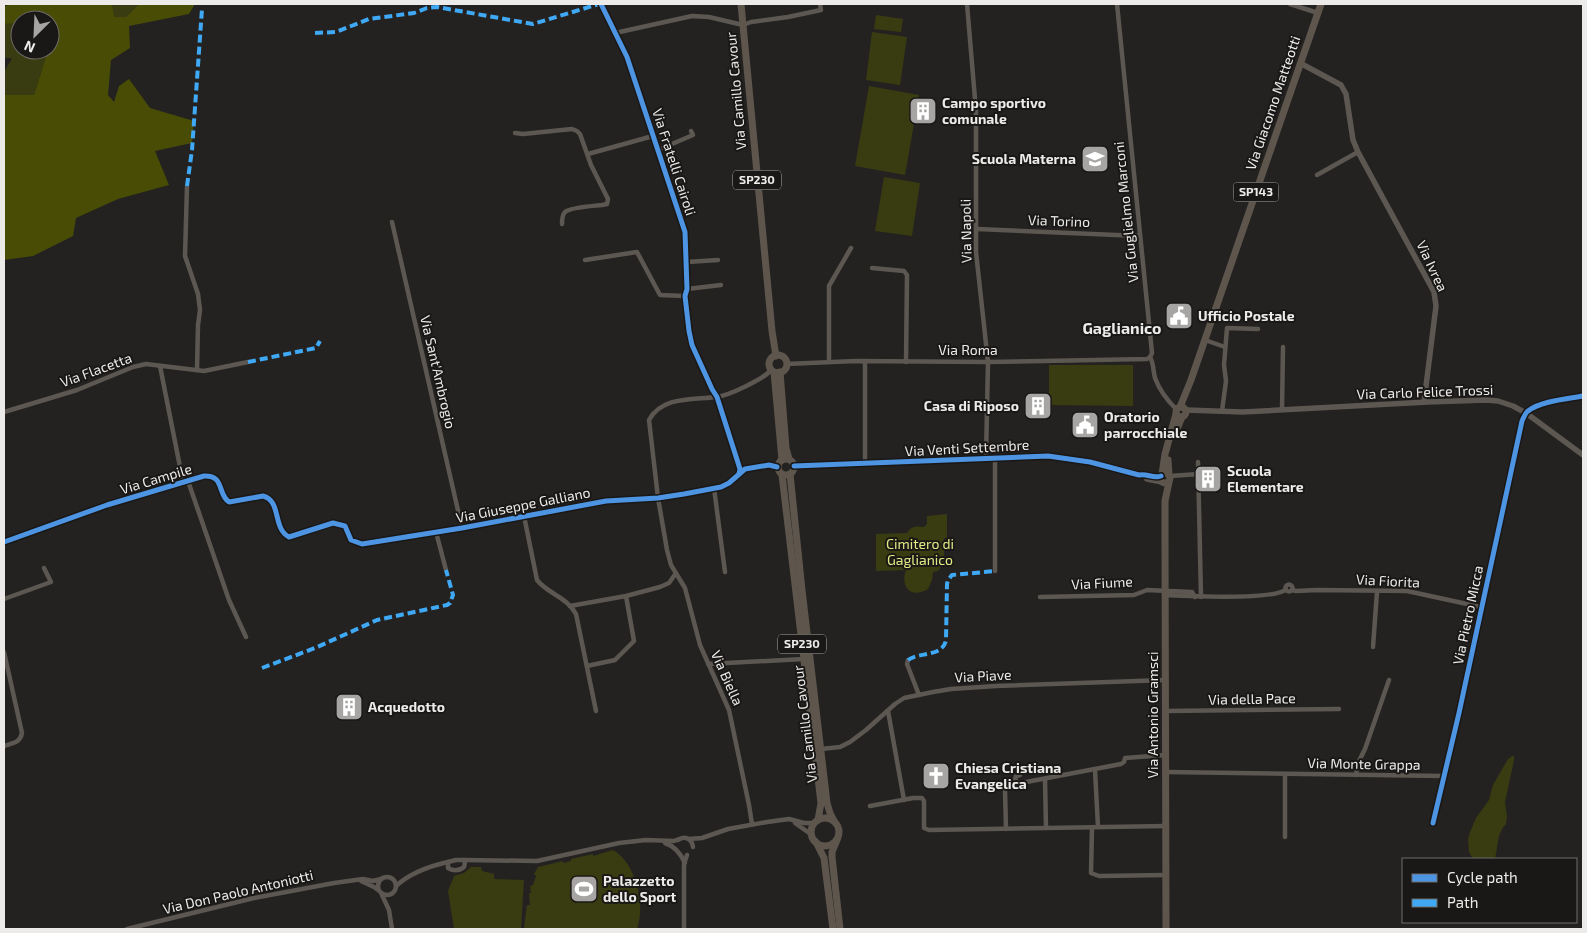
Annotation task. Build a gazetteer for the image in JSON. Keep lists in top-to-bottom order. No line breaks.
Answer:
{"streets":{"main road":["Via Camillo Cavour","Via Giacomo Matteotti","SP230","SP143","Via Antonio Gramsci"],"street":["Via Fratelli Cairoli","Via Guglielmo Marconi","Via Torino","Via Napoli","Via Ivrea","Via Roma","Via Flacetta","Via Sant'Ambrogio","Via Carlo Felice Trossi","Via Venti Settembre","Via Campile","Via Giuseppe Galliano","Via Fiorita","Via Fiume","Via Pietro Micca","Via Piave","Via Biella","Via della Pace","Via Monte Grappa","Via Don Paolo Antoniotti"]},"crossings":[["Via Camillo Cavour","Via Roma"],["Via Camillo Cavour","Via Venti Settembre"],["Via Camillo Cavour","Via Giuseppe Galliano"],["Via Camillo Cavour","Via Piave"],["Via Camillo Cavour","Via Biella"],["Via Giacomo Matteotti","Via Guglielmo Marconi"],["Via Giacomo Matteotti","Via Ivrea"],["Via Giacomo Matteotti","Via Carlo Felice Trossi"],["Via Giacomo Matteotti","Via Antonio Gramsci"],["Via Fratelli Cairoli","Via Giuseppe Galliano"],["Via Fratelli Cairoli","Via Biella"],["Via Guglielmo Marconi","Via Torino"],["Via Guglielmo Marconi","Via Roma"],["Via Guglielmo Marconi","Via Carlo Felice Trossi"],["Via Guglielmo Marconi","Via Antonio Gramsci"],["Via Torino","Via Napoli"],["Via Napoli","Via Roma"],["Via Napoli","Via Venti Settembre"],["Via Ivrea","Via Carlo Felice Trossi"],["Via Roma","Via Biella"],["Via Flacetta","Via Campile"],["Via Sant'Ambrogio","Via Giuseppe Galliano"],["Via Carlo Felice Trossi","Via Pietro Micca"],["Via Carlo Felice Trossi","Via Antonio Gramsci"],["Via Venti Settembre","Via Giuseppe Galliano"],["Via Venti Settembre","Via Antonio Gramsci"],["Via Campile","Via Giuseppe Galliano"],["Via Giuseppe Galliano","Via Biella"],["Via Fiorita","Via Pietro Micca"],["Via Fiume","Via Antonio Gramsci"],["Via Pietro Micca","Via Monte Grappa"],["Via Piave","Via Antonio Gramsci"],["Via della Pace","Via Antonio Gramsci"],["Via Antonio Gramsci","Via Monte Grappa"]],"districts":["Gaglianico"],"parks":["Cimitero di Gaglianico"],"places":{"building":["Campo sportivo comunale","Casa di Riposo","Scuola Elementare","Acquedotto"],"school or university":["Scuola Materna"],"public building":["Ufficio Postale","Oratorio parrocchiale"],"church":["Chiesa Cristiana Evangelica"],"sports":["Palazzetto dello Sport"]},"legend":["Cycle path","Path"],"north":"bottom left"}
